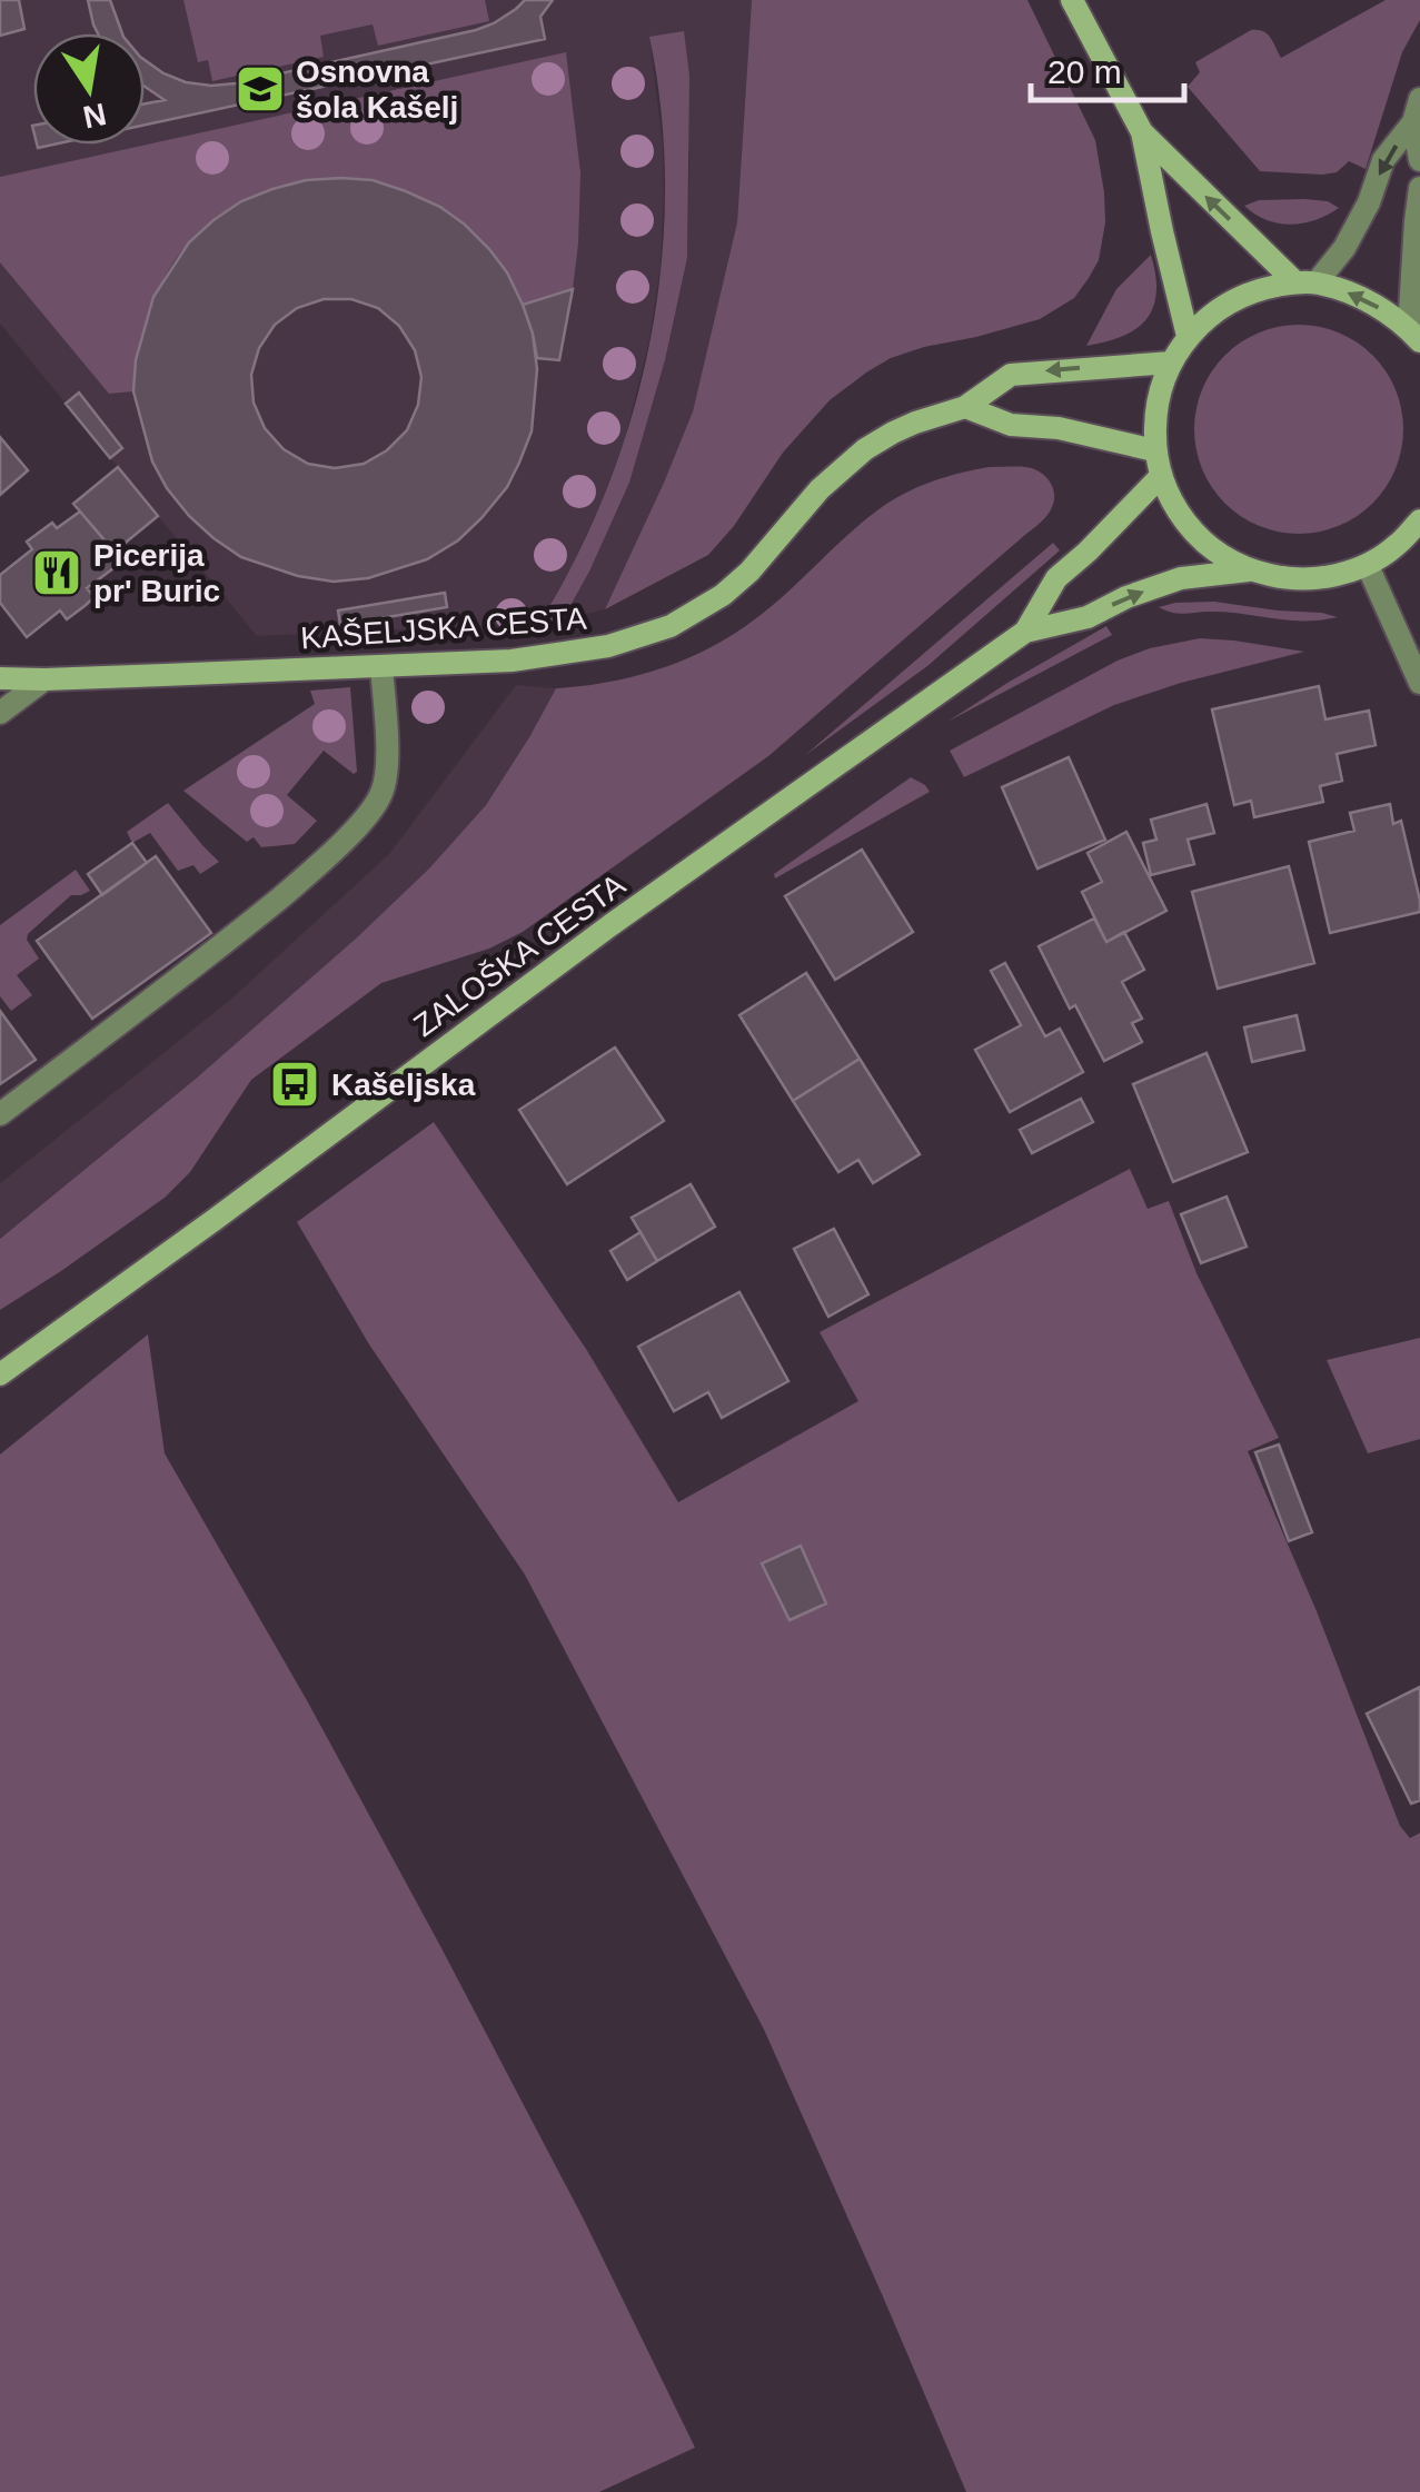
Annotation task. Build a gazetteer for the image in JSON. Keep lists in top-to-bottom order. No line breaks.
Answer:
{"streets":{"main road":["KAŠELJSKA CESTA","ZALOŠKA CESTA"]},"places":{"school or university":["Osnovna šola Kašelj"],"restaurant":["Picerija pr' Buric"],"bus stop":["Kašeljska"]},"scale_bar":"20 m","north":"bottom"}
